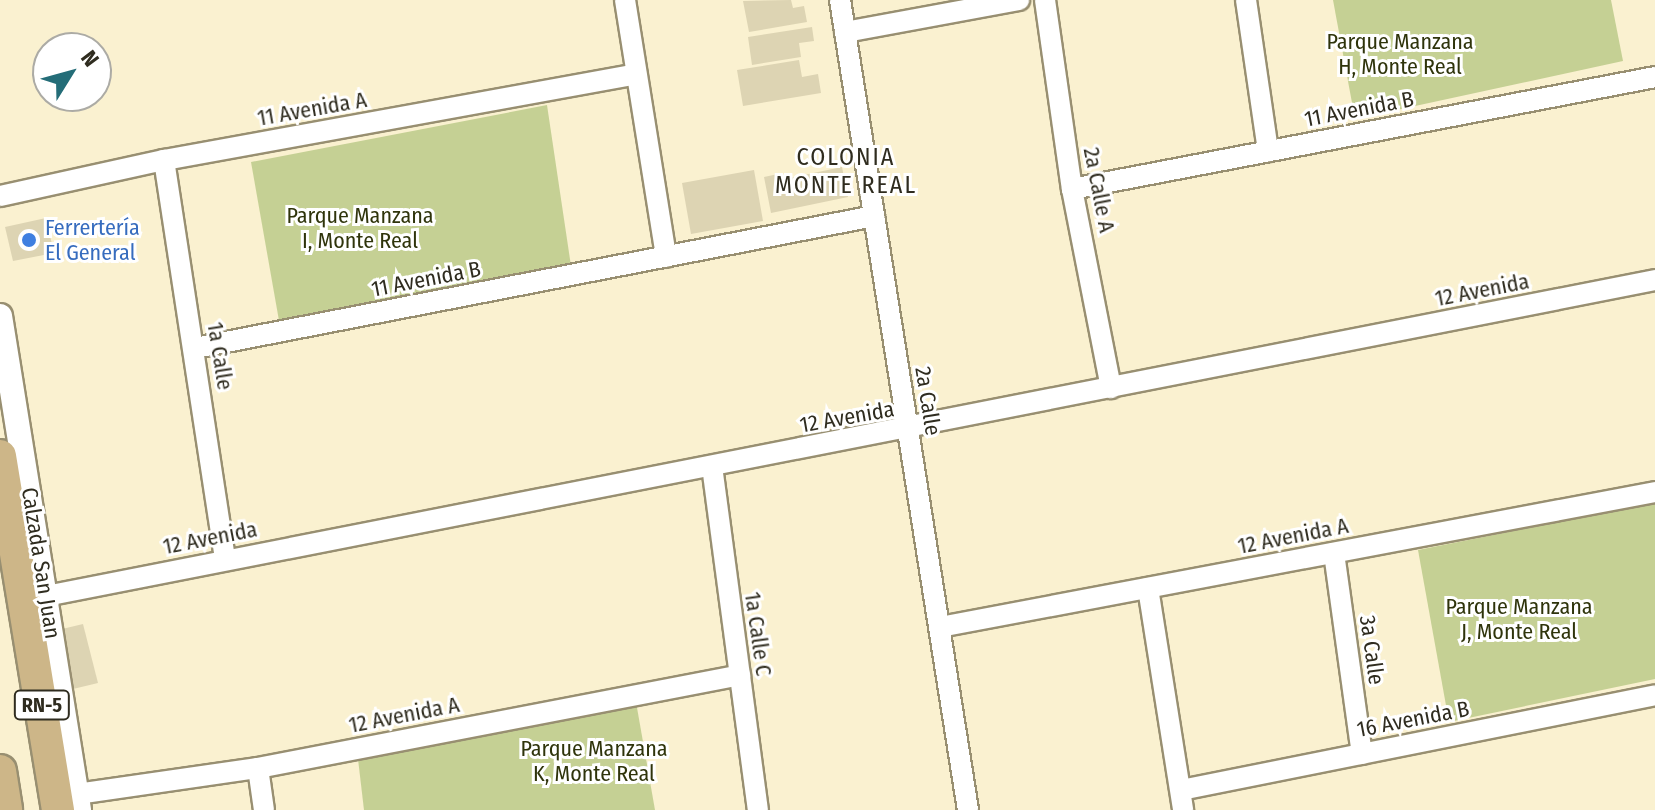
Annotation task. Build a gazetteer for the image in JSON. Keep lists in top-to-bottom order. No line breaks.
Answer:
{"streets":{"main road":["Calzada San Juan","RN-5"],"street":["11 Avenida A","11 Avenida B","2a Calle A","12 Avenida","1a Calle","2a Calle","12 Avenida A","1a Calle C","3a Calle","16 Avenida B"]},"crossings":[["11 Avenida A","1a Calle"],["11 Avenida B","2a Calle A"],["11 Avenida B","1a Calle"],["11 Avenida B","2a Calle"],["2a Calle A","12 Avenida"],["12 Avenida","1a Calle"],["12 Avenida","2a Calle"],["12 Avenida","Calzada San Juan"],["12 Avenida","1a Calle C"],["2a Calle","12 Avenida A"],["12 Avenida A","Calzada San Juan"],["12 Avenida A","1a Calle C"],["12 Avenida A","3a Calle"],["3a Calle","16 Avenida B"]],"districts":["COLONIA MONTE REAL"],"parks":["Parque Manzana H, Monte Real","Parque Manzana I, Monte Real","Parque Manzana J, Monte Real","Parque Manzana K, Monte Real"],"places":["Ferrertería El General"],"north":"top right"}
